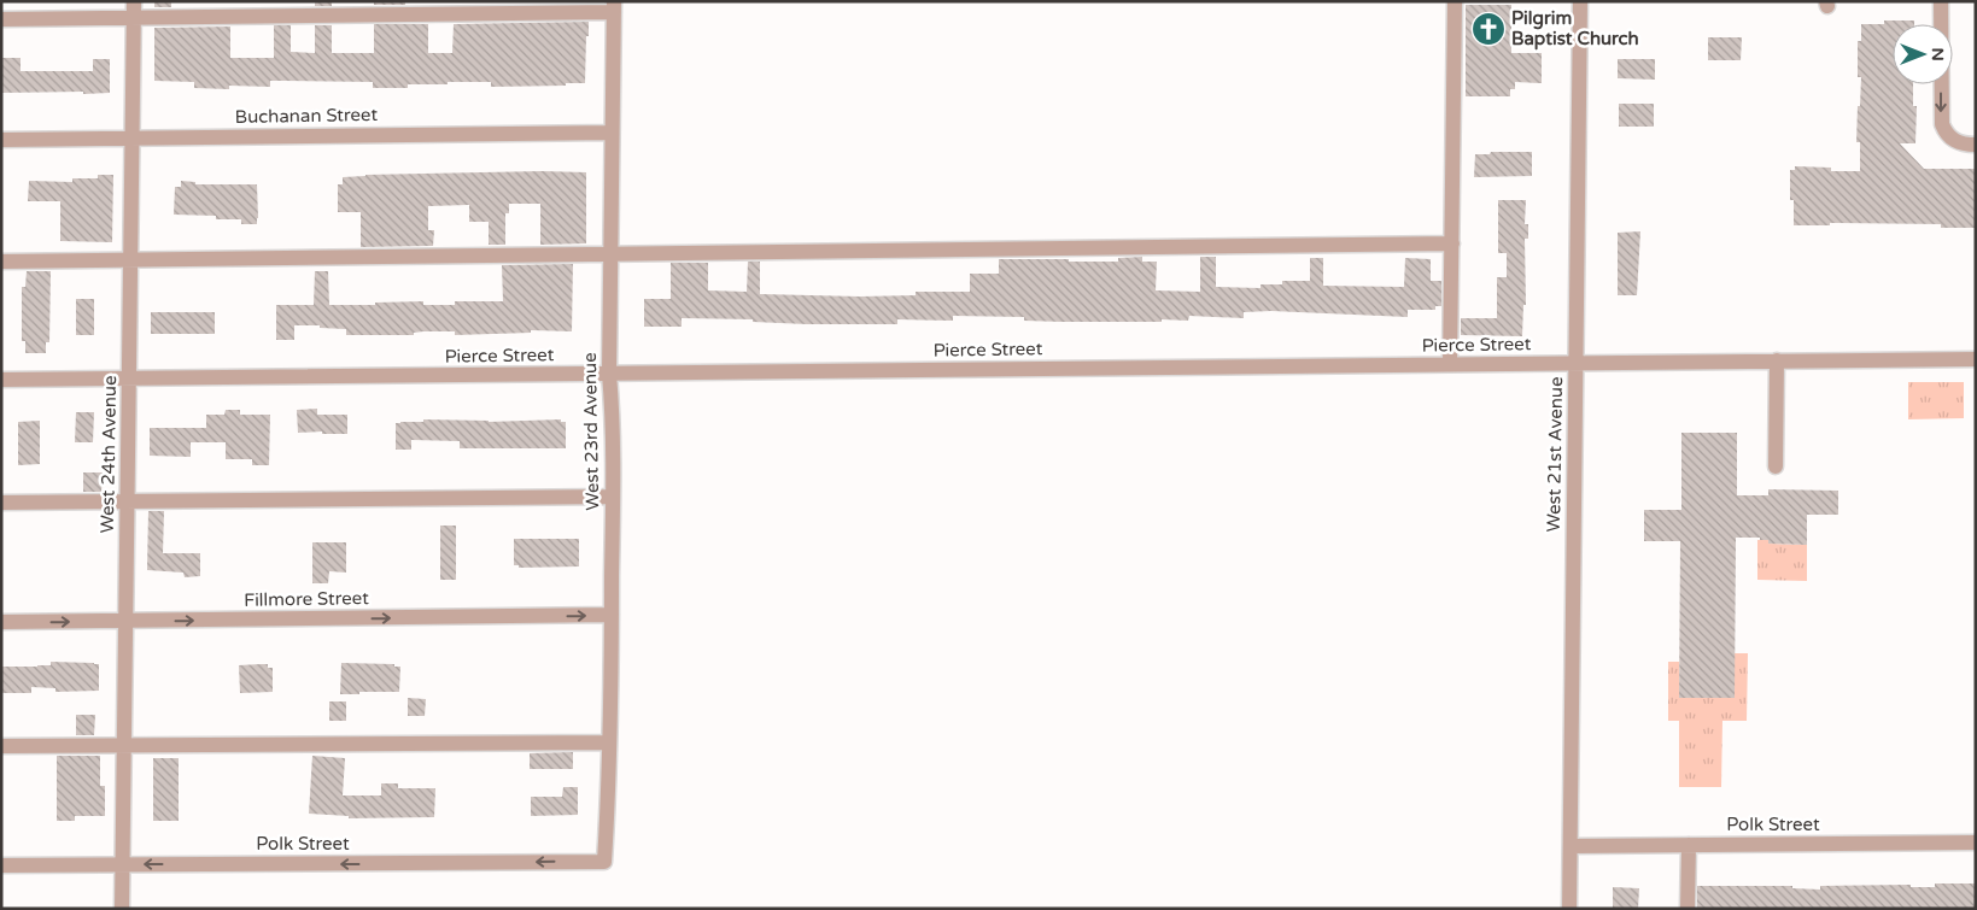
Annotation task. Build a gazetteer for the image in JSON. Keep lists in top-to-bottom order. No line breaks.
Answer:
{"streets":{"street":["Buchanan Street","Pierce Street","West 23rd Avenue","West 24th Avenue","West 21st Avenue","Fillmore Street","Polk Street"]},"crossings":[["Buchanan Street","West 23rd Avenue"],["Buchanan Street","West 24th Avenue"],["Pierce Street","West 23rd Avenue"],["Pierce Street","West 24th Avenue"],["Pierce Street","West 21st Avenue"],["West 23rd Avenue","Fillmore Street"],["West 23rd Avenue","Polk Street"],["West 24th Avenue","Fillmore Street"],["West 24th Avenue","Polk Street"],["West 21st Avenue","Polk Street"]],"places":{"church":["Pilgrim Baptist Church"]},"north":"right"}
